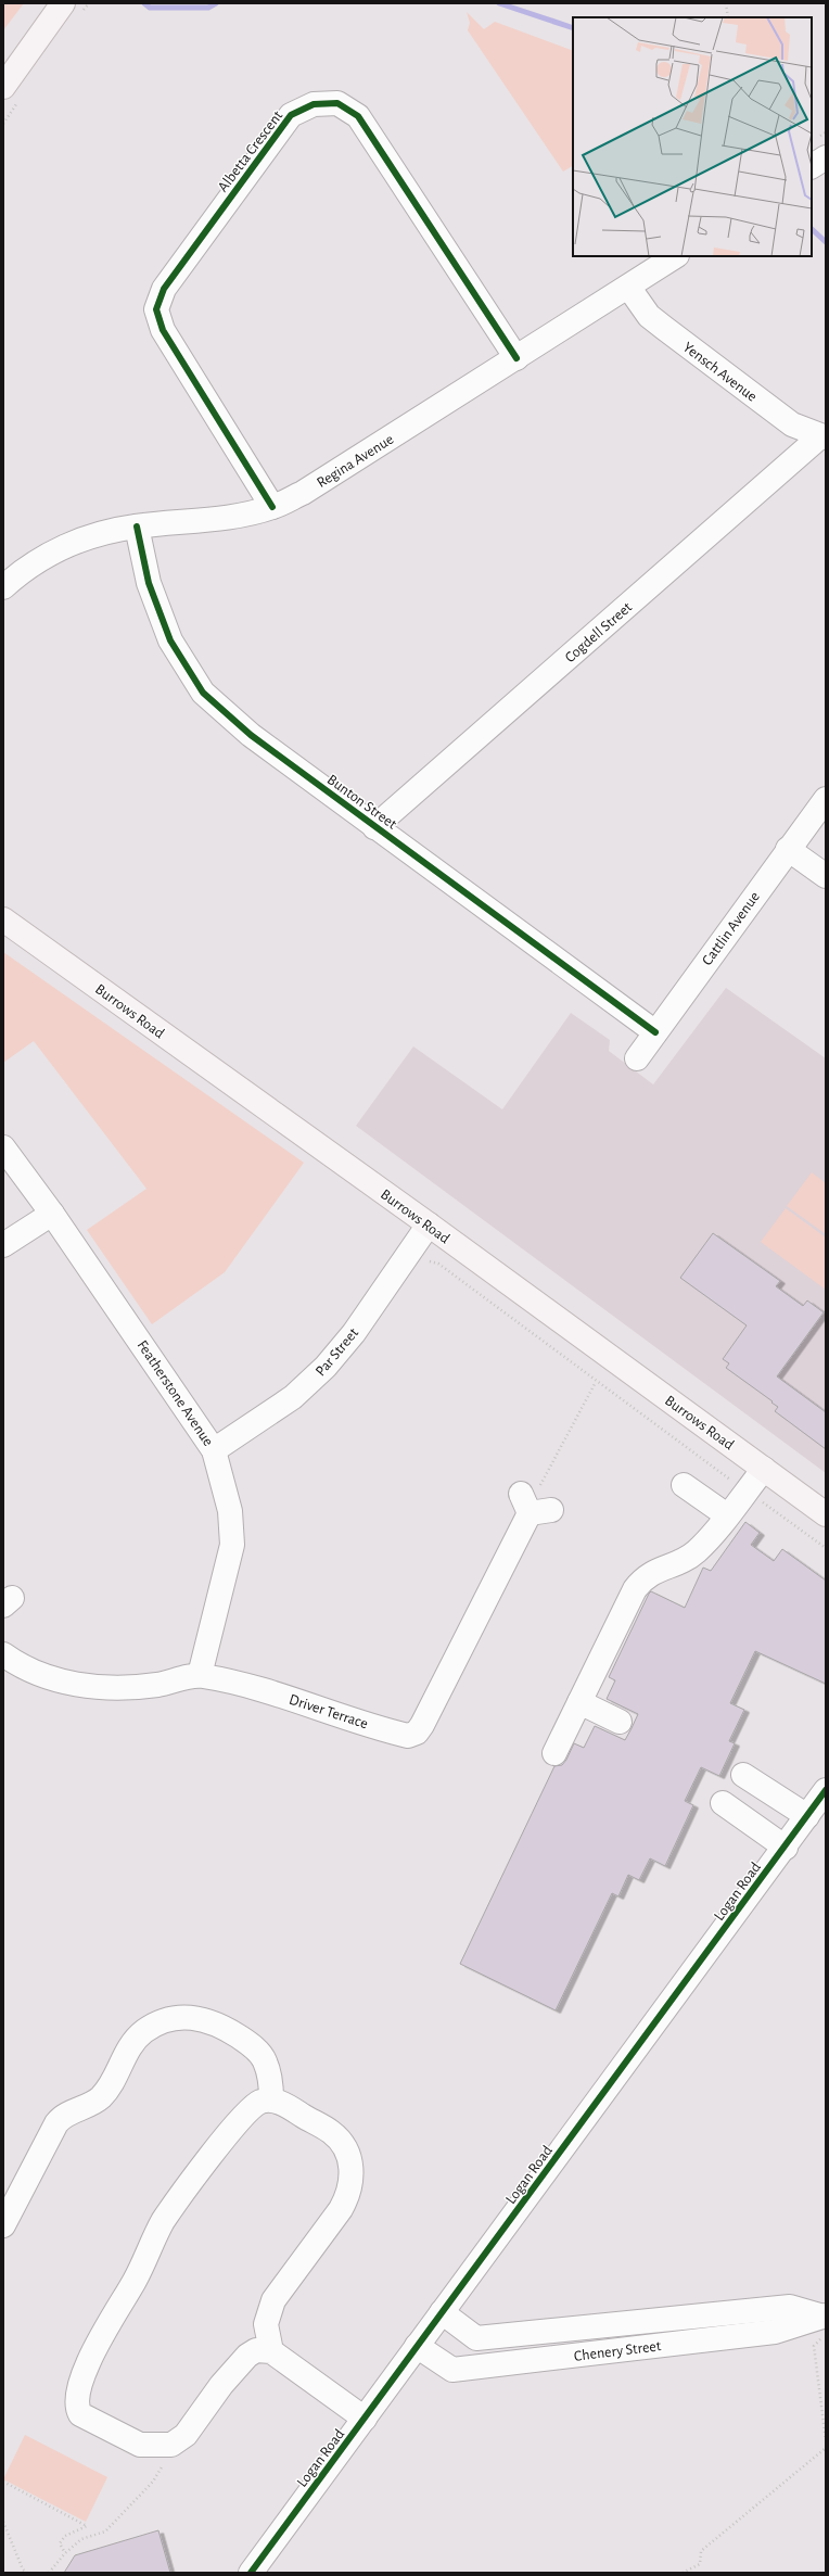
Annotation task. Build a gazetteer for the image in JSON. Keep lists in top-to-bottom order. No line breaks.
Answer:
{"streets":{"main road":["Burrows Road"],"street":["Albetta Crescent","Yensch Avenue","Regina Avenue","Cogdell Street","Bunton Street","Cattlin Avenue","Par Street","Featherstone Avenue","Driver Terrace","Logan Road","Chenery Street"]},"crossings":[["Albetta Crescent","Regina Avenue"],["Yensch Avenue","Regina Avenue"],["Yensch Avenue","Cogdell Street"],["Regina Avenue","Bunton Street"],["Cogdell Street","Bunton Street"],["Bunton Street","Cattlin Avenue"],["Burrows Road","Par Street"],["Par Street","Featherstone Avenue"],["Featherstone Avenue","Driver Terrace"],["Logan Road","Chenery Street"]]}
